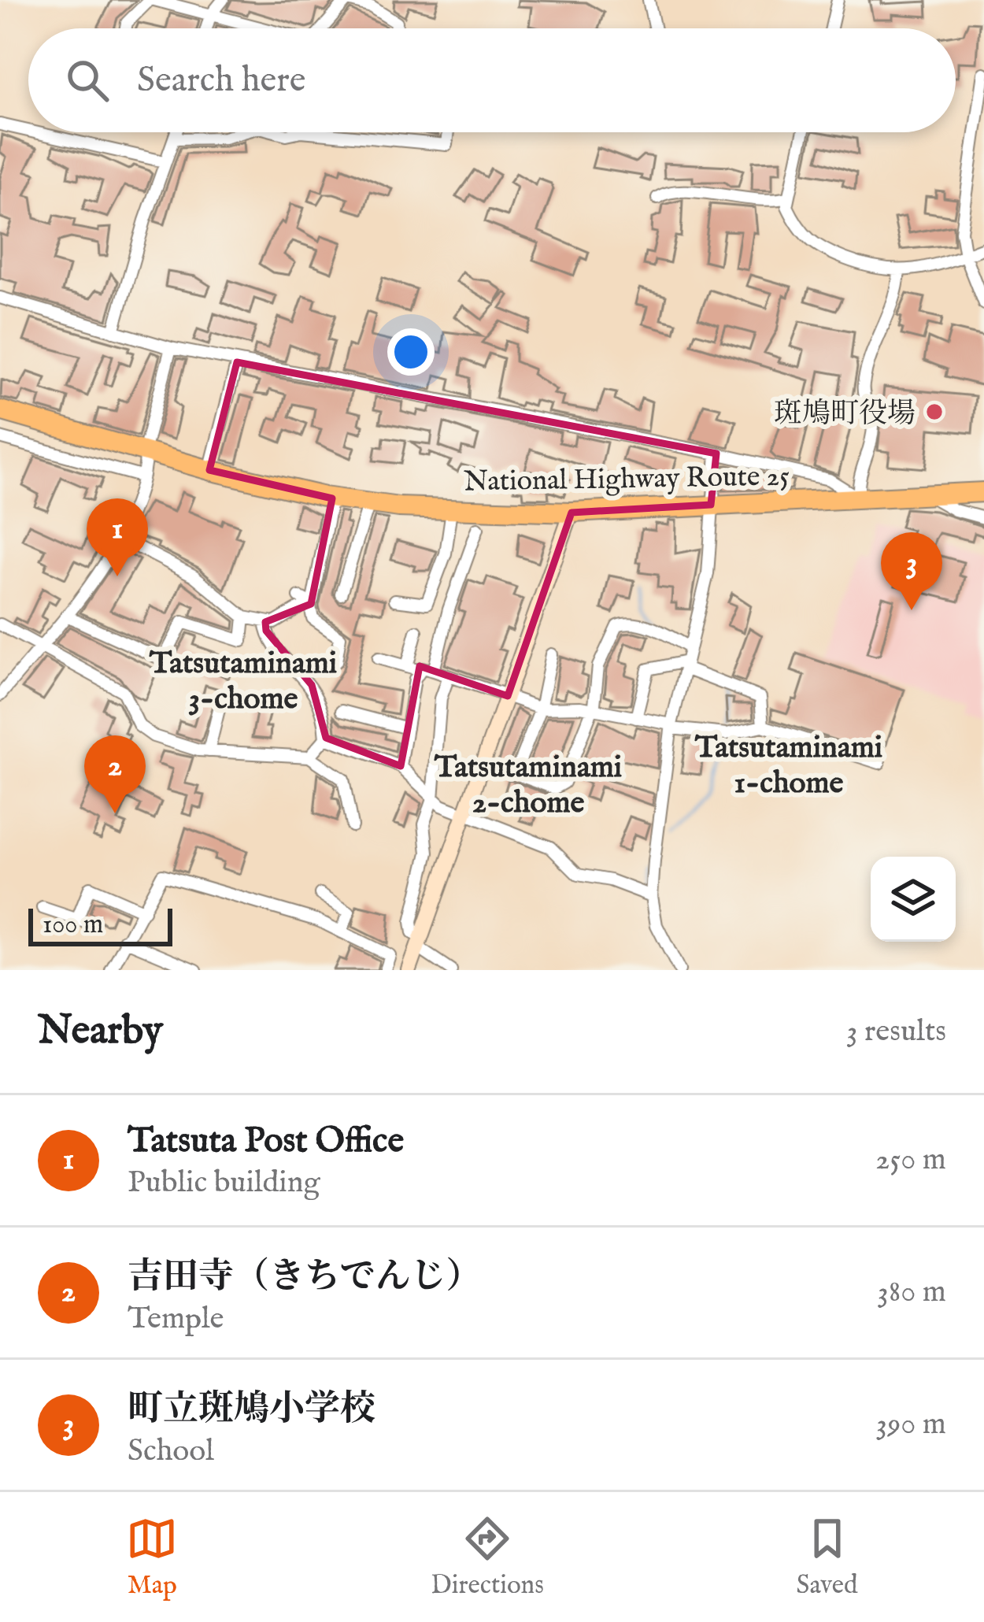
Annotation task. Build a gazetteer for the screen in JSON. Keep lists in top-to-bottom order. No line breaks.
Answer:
{"streets":{"highway":["National Highway Route 25"]},"districts":["Tatsutaminami 3-chome","Tatsutaminami 1-chome","Tatsutaminami 2-chome"],"places":["斑鳩町役場"],"scale_bar":"100 m","page":{"search":"Search here","pins":["1","3","2"],"scale":"100 m","heading":["Nearby","3 results"],"list":[{"mark":"1","name":"Tatsuta Post Office","note":"Public building","value":"250 m"},{"mark":"2","name":"吉田寺（きちでんじ）","note":"Temple","value":"380 m"},{"mark":"3","name":"町立斑鳩小学校","note":"School","value":"390 m"}],"nav":["Map","Directions","Saved"]}}
